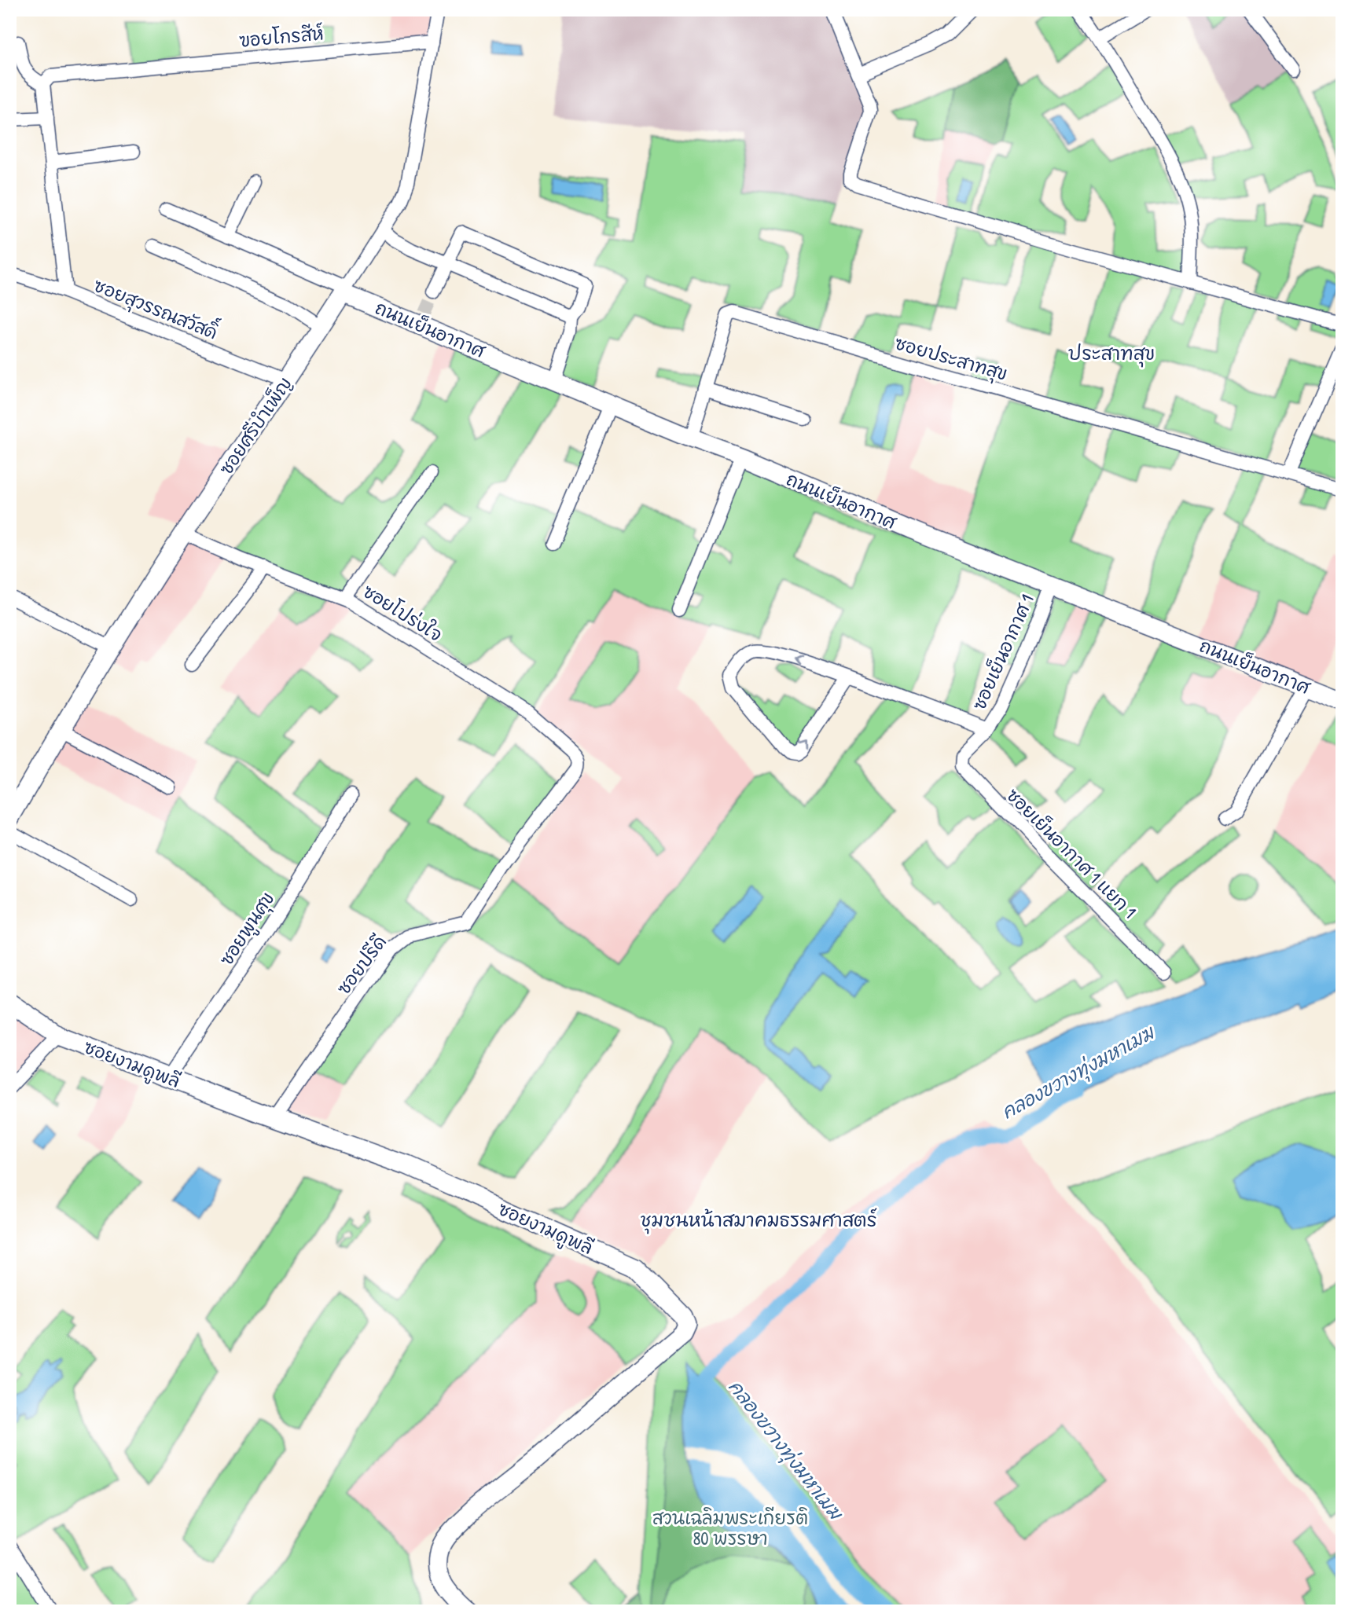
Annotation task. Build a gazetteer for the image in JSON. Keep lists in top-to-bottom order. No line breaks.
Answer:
{"streets":{"street":["ฃอยโกรสีห์","ซอยสุวรรณสวัสดิ์","ถนนเย็นอากาศ","ซอยประสาทสุข","ซอยศรีบำเพ็ญ","ซอยโปร่งใจ","ซอยเย็นอากาศ 1","ซอยเย็นอากาศ 1 แยก 1","ซอยพูนศุข","ซอยปรีดี","ซอยงามดูพลี"]},"crossings":[["ฃอยโกรสีห์","ซอยศรีบำเพ็ญ"],["ซอยสุวรรณสวัสดิ์","ซอยศรีบำเพ็ญ"],["ถนนเย็นอากาศ","ซอยประสาทสุข"],["ถนนเย็นอากาศ","ซอยศรีบำเพ็ญ"],["ถนนเย็นอากาศ","ซอยเย็นอากาศ 1"],["ซอยศรีบำเพ็ญ","ซอยโปร่งใจ"],["ซอยโปร่งใจ","ซอยปรีดี"],["ซอยเย็นอากาศ 1","ซอยเย็นอากาศ 1 แยก 1"],["ซอยพูนศุข","ซอยงามดูพลี"],["ซอยปรีดี","ซอยงามดูพลี"]],"districts":["ประสาทสุข","ชุมชนหน้าสมาคมธรรมศาสตร์"],"water":["คลองขวางทุ่งมหาเมฆ"],"parks":["สวนเฉลิมพระเกียรติ 80 พรรษา"]}
